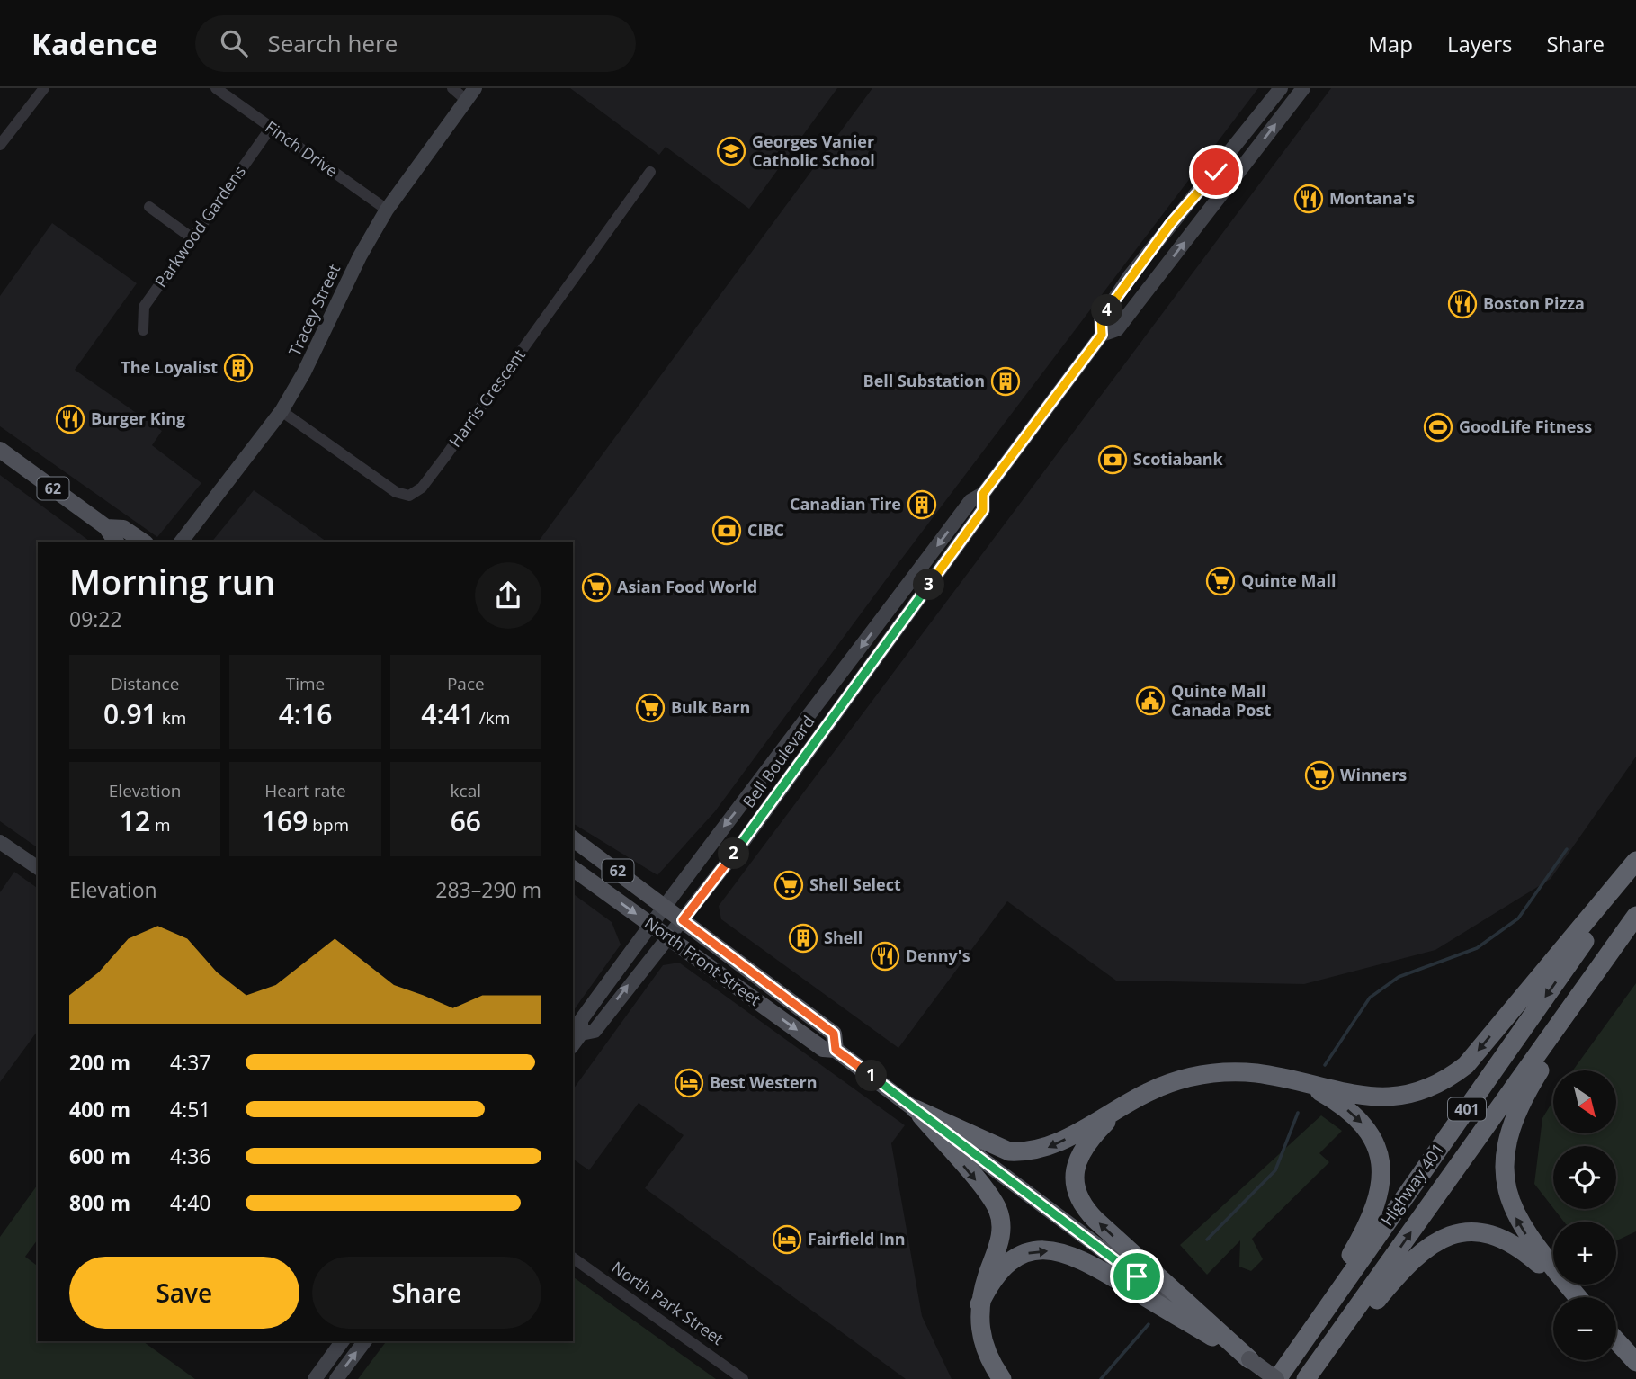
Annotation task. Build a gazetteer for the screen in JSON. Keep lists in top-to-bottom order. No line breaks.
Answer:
{"streets":{"highway":["401","Highway 401"],"main road":["Tracey Street","62","Bell Boulevard","North Front Street"],"street":["Finch Drive","Parkwood Gardens","Harris Crescent","North Park Street"]},"crossings":[["Finch Drive","Parkwood Gardens"],["Finch Drive","Tracey Street"],["Tracey Street","Harris Crescent"],["62","North Front Street"],["62","Highway 401"],["Bell Boulevard","North Front Street"]],"places":{"school or university":["Georges Vanier Catholic School"],"restaurant":["Montana's","Boston Pizza","Burger King","Denny's"],"building":["The Loyalist","Bell Substation","Canadian Tire","Shell"],"sports":["GoodLife Fitness"],"bank":["Scotiabank","CIBC"],"supermarket":["Quinte Mall","Asian Food World","Bulk Barn","Winners","Shell Select"],"public building":["Quinte Mall Canada Post"],"hotel":["Best Western","Fairfield Inn"]},"north":"bottom right","page":{"header":"Kadence","search":"Search here","nav":["Map","Layers","Share"],"pins":["4","3","2","1"],"heading":["Morning run","09:22"],"stats":[["Distance","0.91 km"],["Time","4:16"],["Pace","4:41 /km"],["Elevation","12 m"],["Heart rate","169 bpm"],["kcal","66"]],"chart":["Elevation","283–290 m"],"list":[{"name":"200 m","note":"4:37"},{"name":"400 m","note":"4:51"},{"name":"600 m","note":"4:36"},{"name":"800 m","note":"4:40"}],"map_buttons":["+","−"],"buttons":["Save","Share"]}}
